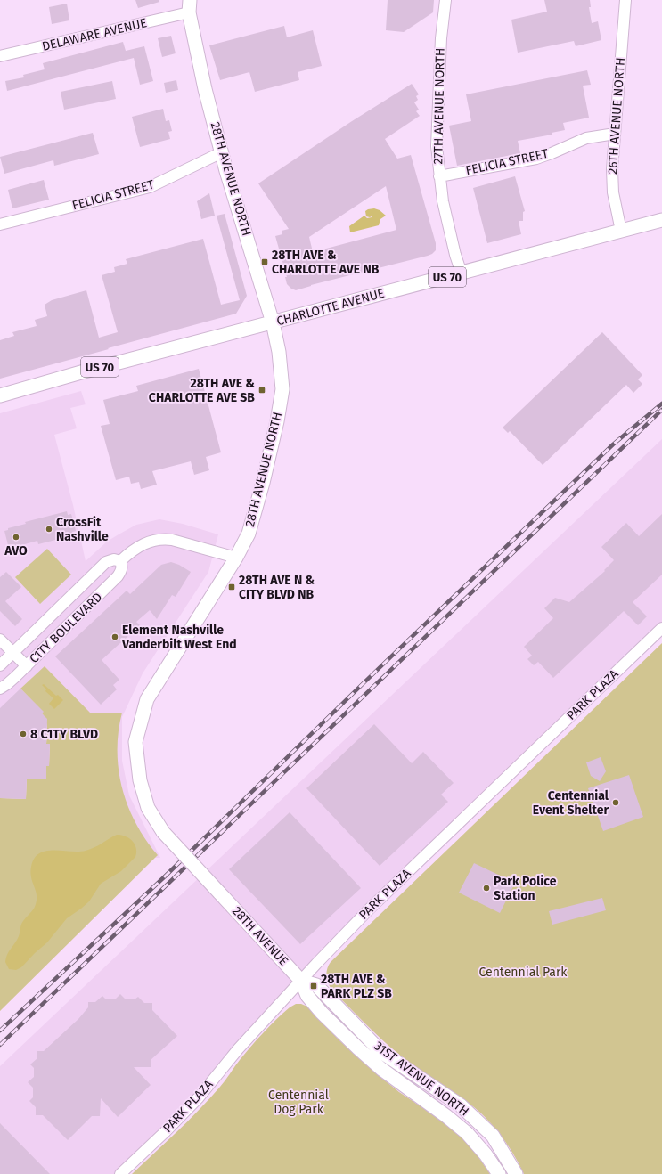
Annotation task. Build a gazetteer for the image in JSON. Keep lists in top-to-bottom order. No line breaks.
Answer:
{"streets":{"main road":["28TH AVENUE NORTH","US 70","CHARLOTTE AVENUE","28TH AVENUE","31ST AVENUE NORTH"],"street":["DELAWARE AVENUE","27TH AVENUE NORTH","26TH AVENUE NORTH","FELICIA STREET","C1TY BOULEVARD","PARK PLAZA"]},"crossings":[["DELAWARE AVENUE","28TH AVENUE NORTH"],["27TH AVENUE NORTH","FELICIA STREET"],["27TH AVENUE NORTH","CHARLOTTE AVENUE"],["26TH AVENUE NORTH","FELICIA STREET"],["26TH AVENUE NORTH","CHARLOTTE AVENUE"],["FELICIA STREET","28TH AVENUE NORTH"],["28TH AVENUE NORTH","CHARLOTTE AVENUE"],["28TH AVENUE NORTH","28TH AVENUE"],["PARK PLAZA","28TH AVENUE"],["PARK PLAZA","31ST AVENUE NORTH"],["28TH AVENUE","31ST AVENUE NORTH"]],"parks":["Centennial Park","Centennial Dog Park"],"places":{"transit":["28TH AVE & CHARLOTTE AVE NB","28TH AVE & CHARLOTTE AVE SB","28TH AVE N & CITY BLVD NB","28TH AVE & PARK PLZ SB"],"other":["CrossFit Nashville","AVO","Element Nashville Vanderbilt West End","8 C1TY BLVD","Centennial Event Shelter","Park Police Station"]}}
